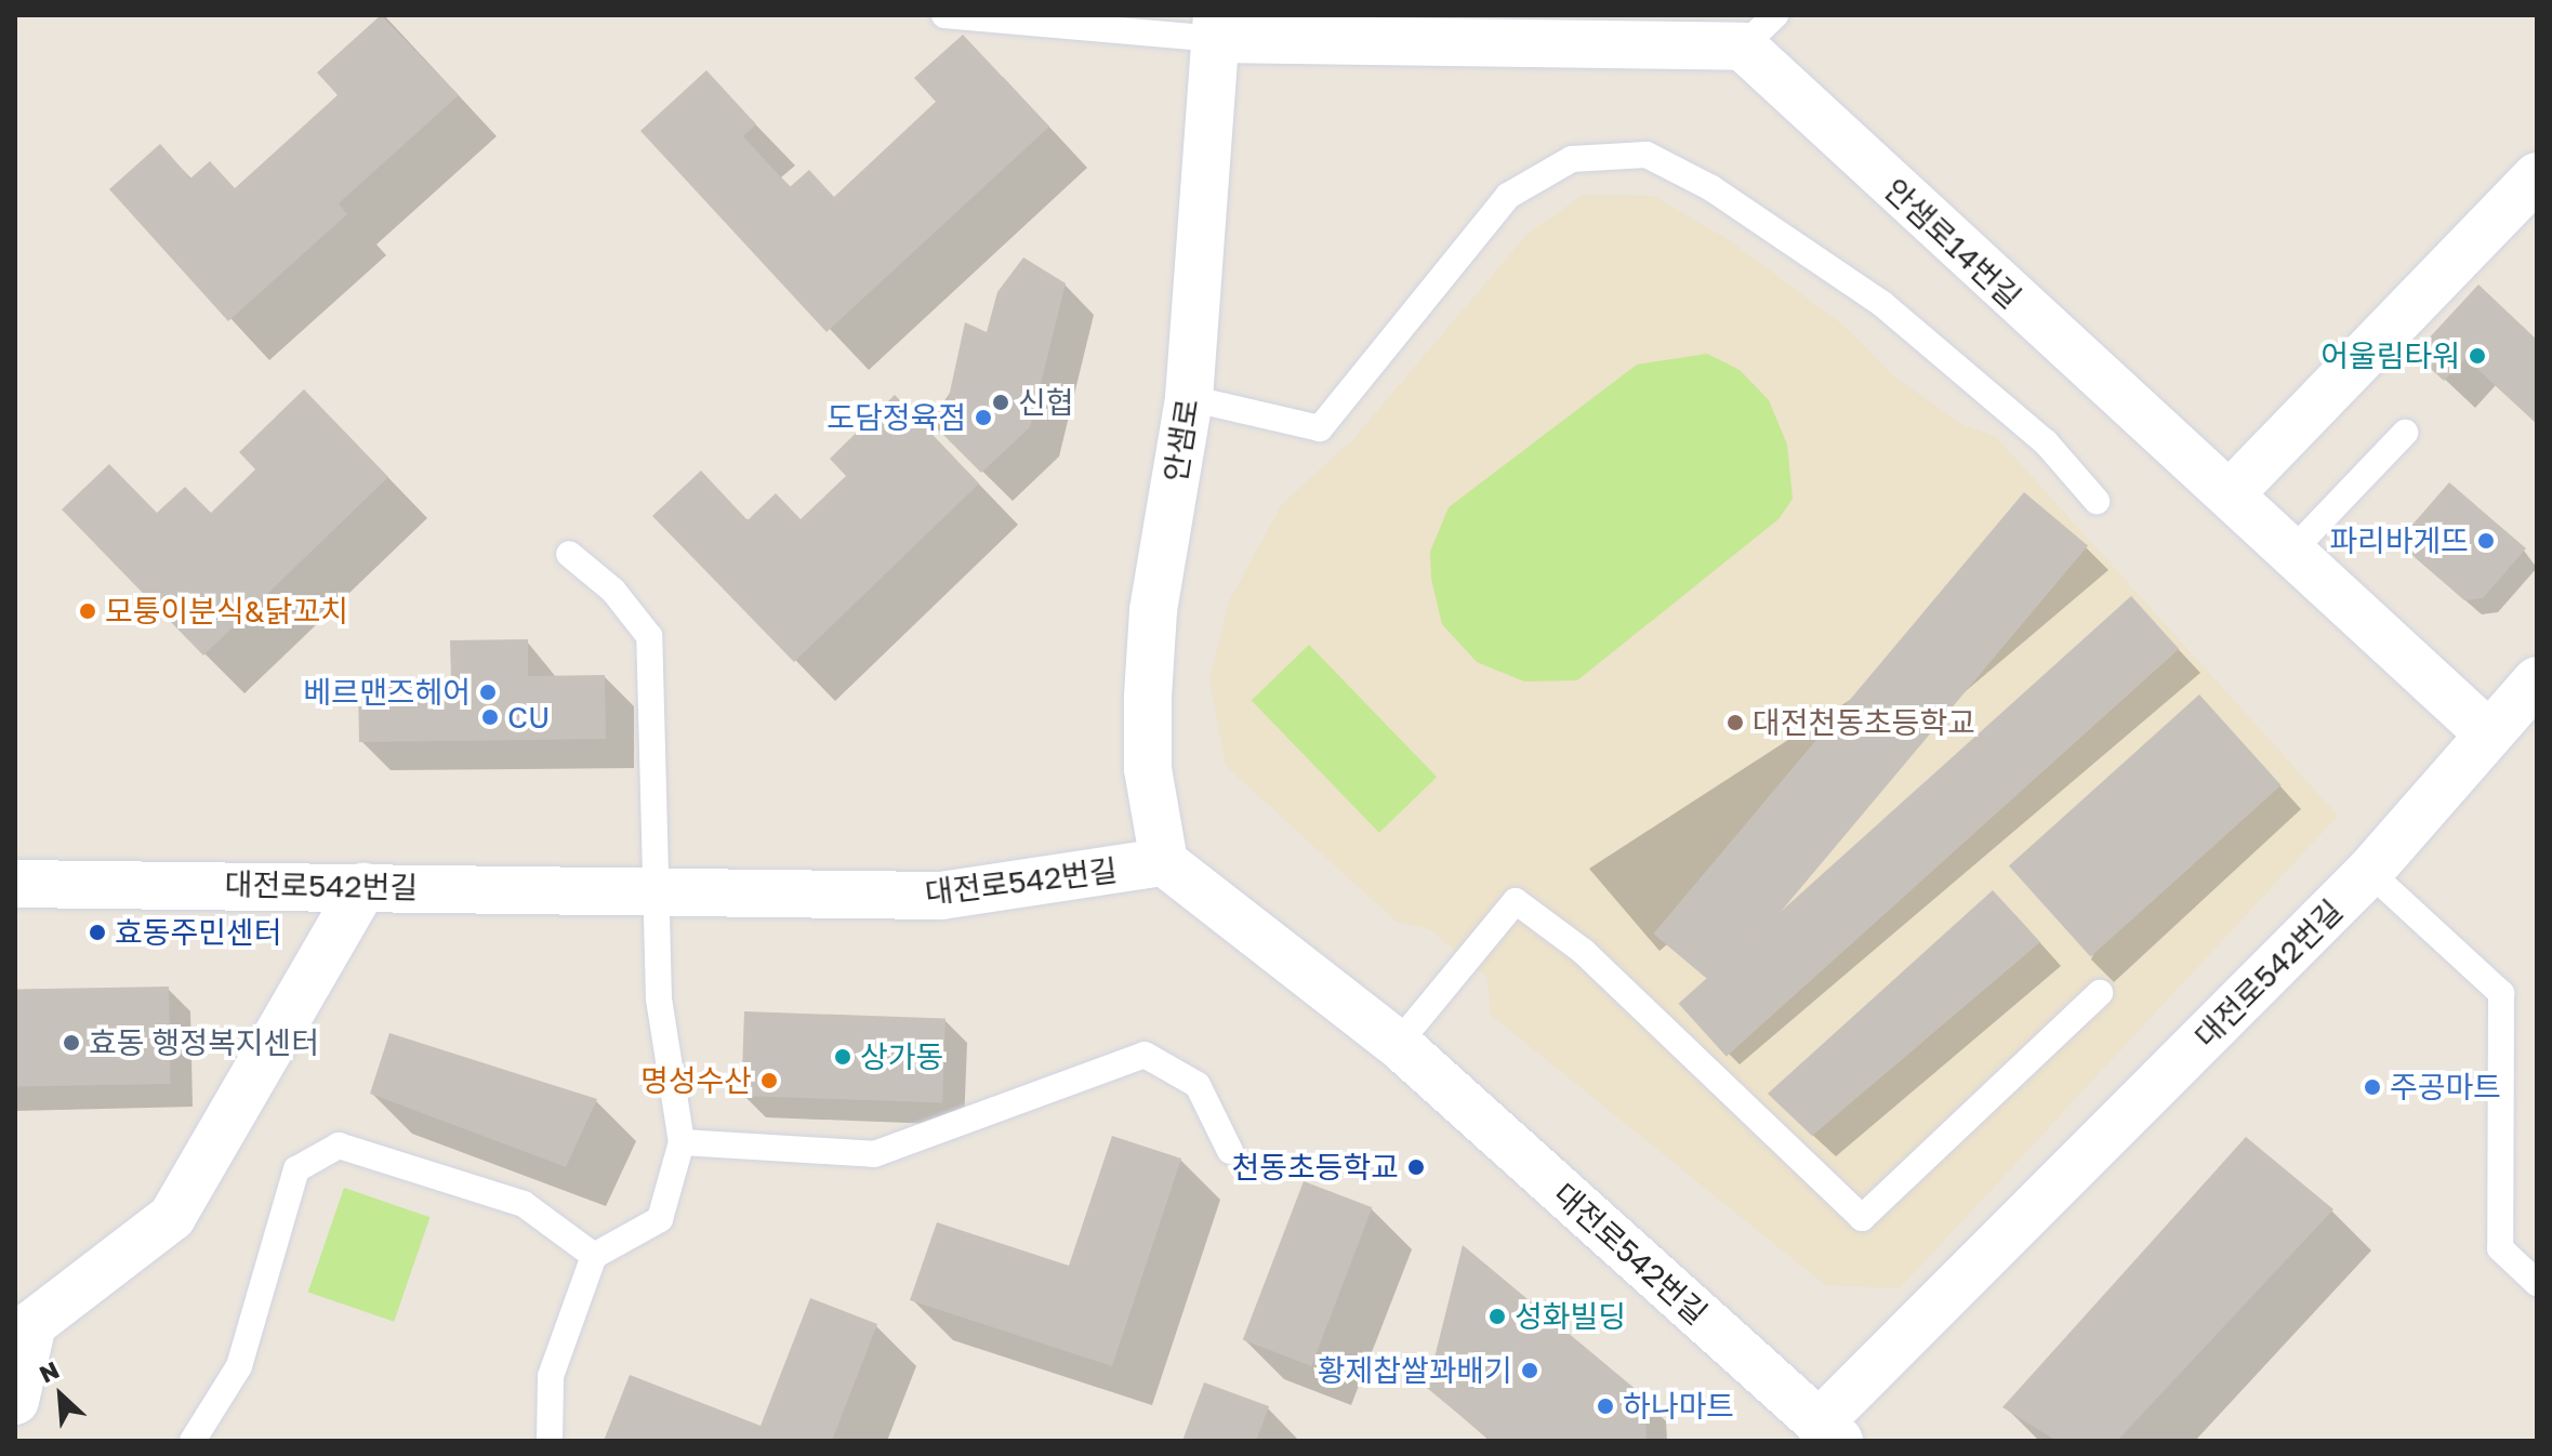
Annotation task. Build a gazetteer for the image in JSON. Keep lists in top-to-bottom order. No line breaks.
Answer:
{"streets":{"street":["안샘로14번길","안샘로","대전로542번길"]},"crossings":[["안샘로14번길","안샘로"],["안샘로","대전로542번길"]],"places":["어울림타워","신협","도담정육점","파리바게뜨","모퉁이분식&닭꼬치","베르맨즈헤어","CU","대전천동초등학교","효동주민센터","효동 행정복지센터","상가동","명성수산","주공마트","천동초등학교","성화빌딩","황제찹쌀꽈배기","하나마트"],"north":"top left"}
